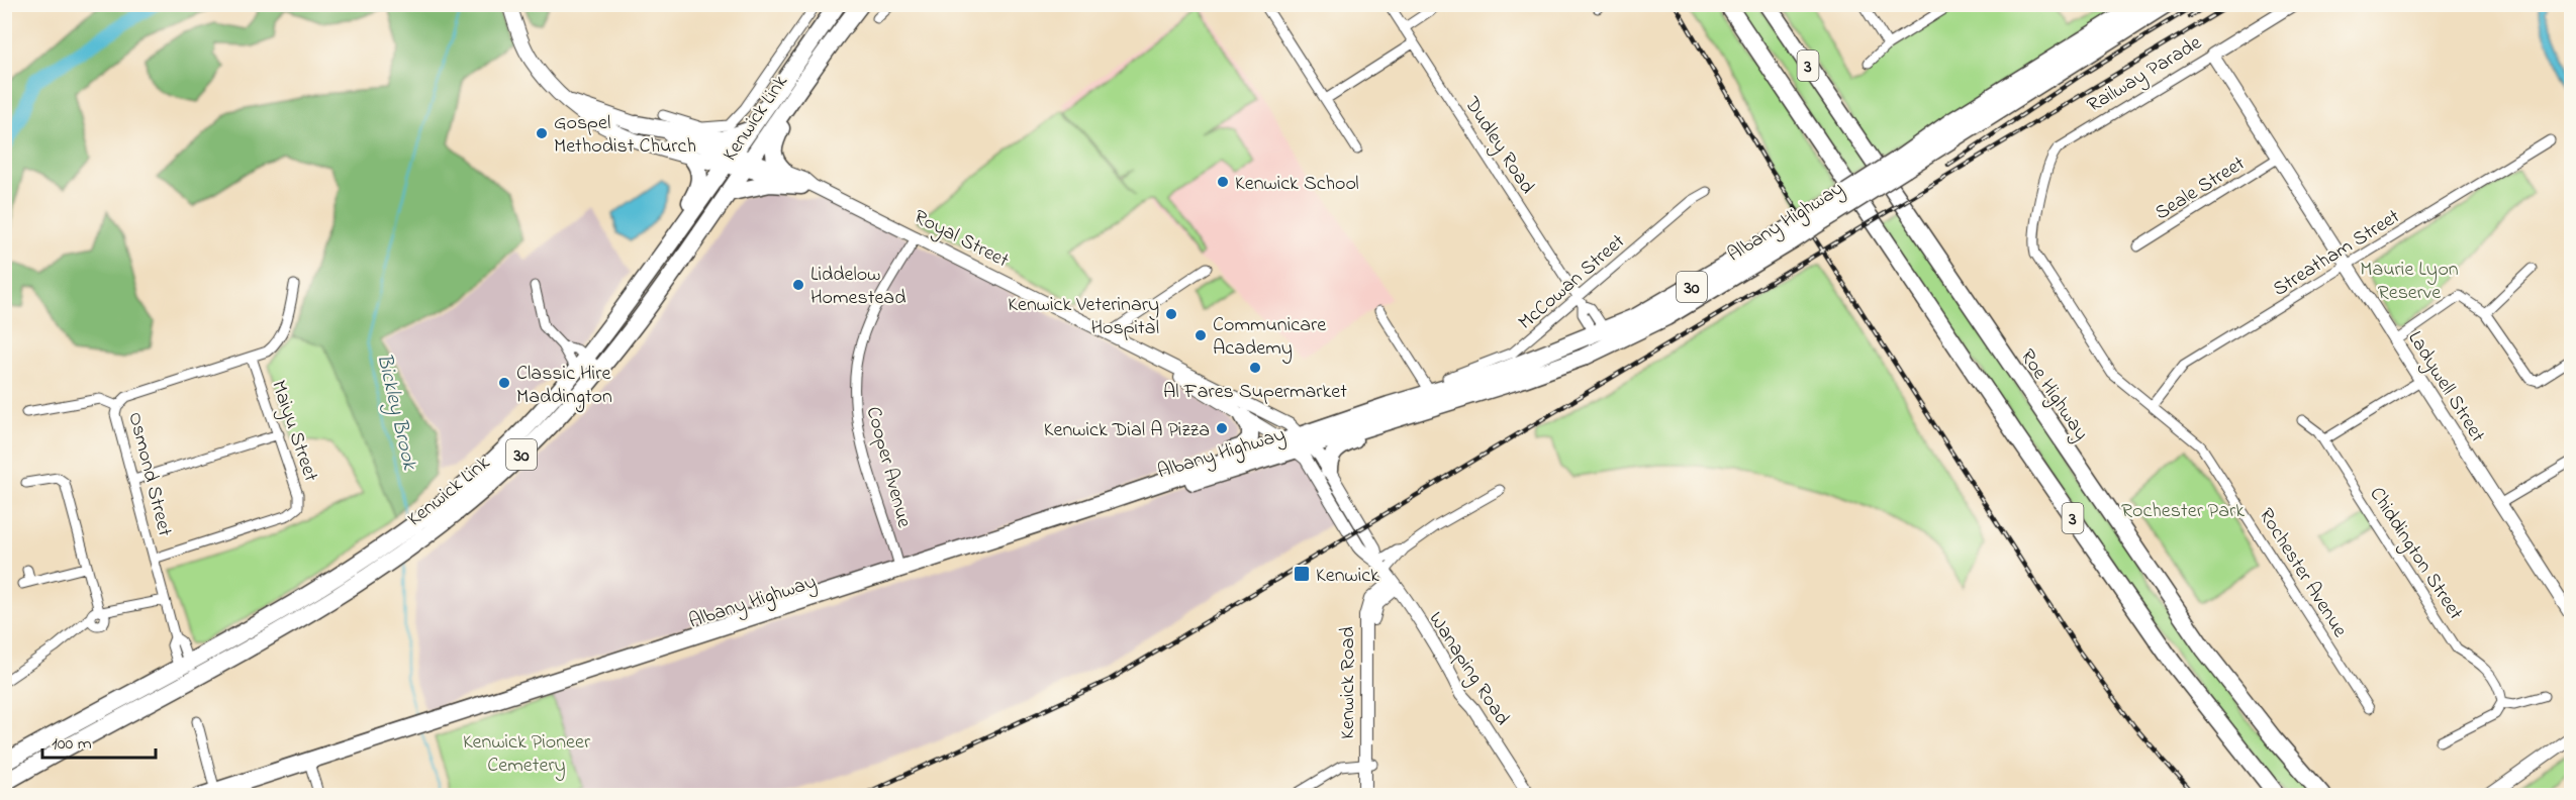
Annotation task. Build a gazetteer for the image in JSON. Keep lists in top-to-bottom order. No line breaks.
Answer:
{"streets":{"highway":["3","Kenwick Link","Albany Highway","30","Roe Highway"],"main road":["Railway Parade","Royal Street","Ladywell Street","Wanaping Road","Kenwick Road"],"street":["Dudley Road","Seale Street","Streatham Street","McCowan Street","Maiyu Street","Cooper Avenue","Osmond Street","Chiddington Street","Rochester Avenue"]},"crossings":[["Railway Parade","Ladywell Street"],["Railway Parade","Rochester Avenue"],["Kenwick Link","Royal Street"],["Kenwick Link","Osmond Street"],["Dudley Road","Albany Highway"],["Dudley Road","McCowan Street"],["Seale Street","Ladywell Street"],["Albany Highway","Royal Street"],["Albany Highway","Cooper Avenue"],["Albany Highway","Wanaping Road"],["Royal Street","Cooper Avenue"],["Royal Street","Wanaping Road"],["Streatham Street","Ladywell Street"],["Streatham Street","Rochester Avenue"],["Maiyu Street","Osmond Street"],["Wanaping Road","Kenwick Road"]],"water":["Bickley Brook"],"parks":["Maurie Lyon Reserve","Rochester Park","Kenwick Pioneer Cemetery"],"places":{"other":["Gospel Methodist Church","Kenwick School","Liddelow Homestead","Kenwick Veterinary Hospital","Communicare Academy","Al Fares Supermarket","Classic Hire Maddington","Kenwick Dial A Pizza"],"transit":["Kenwick"]},"scale_bar":"100 m"}
